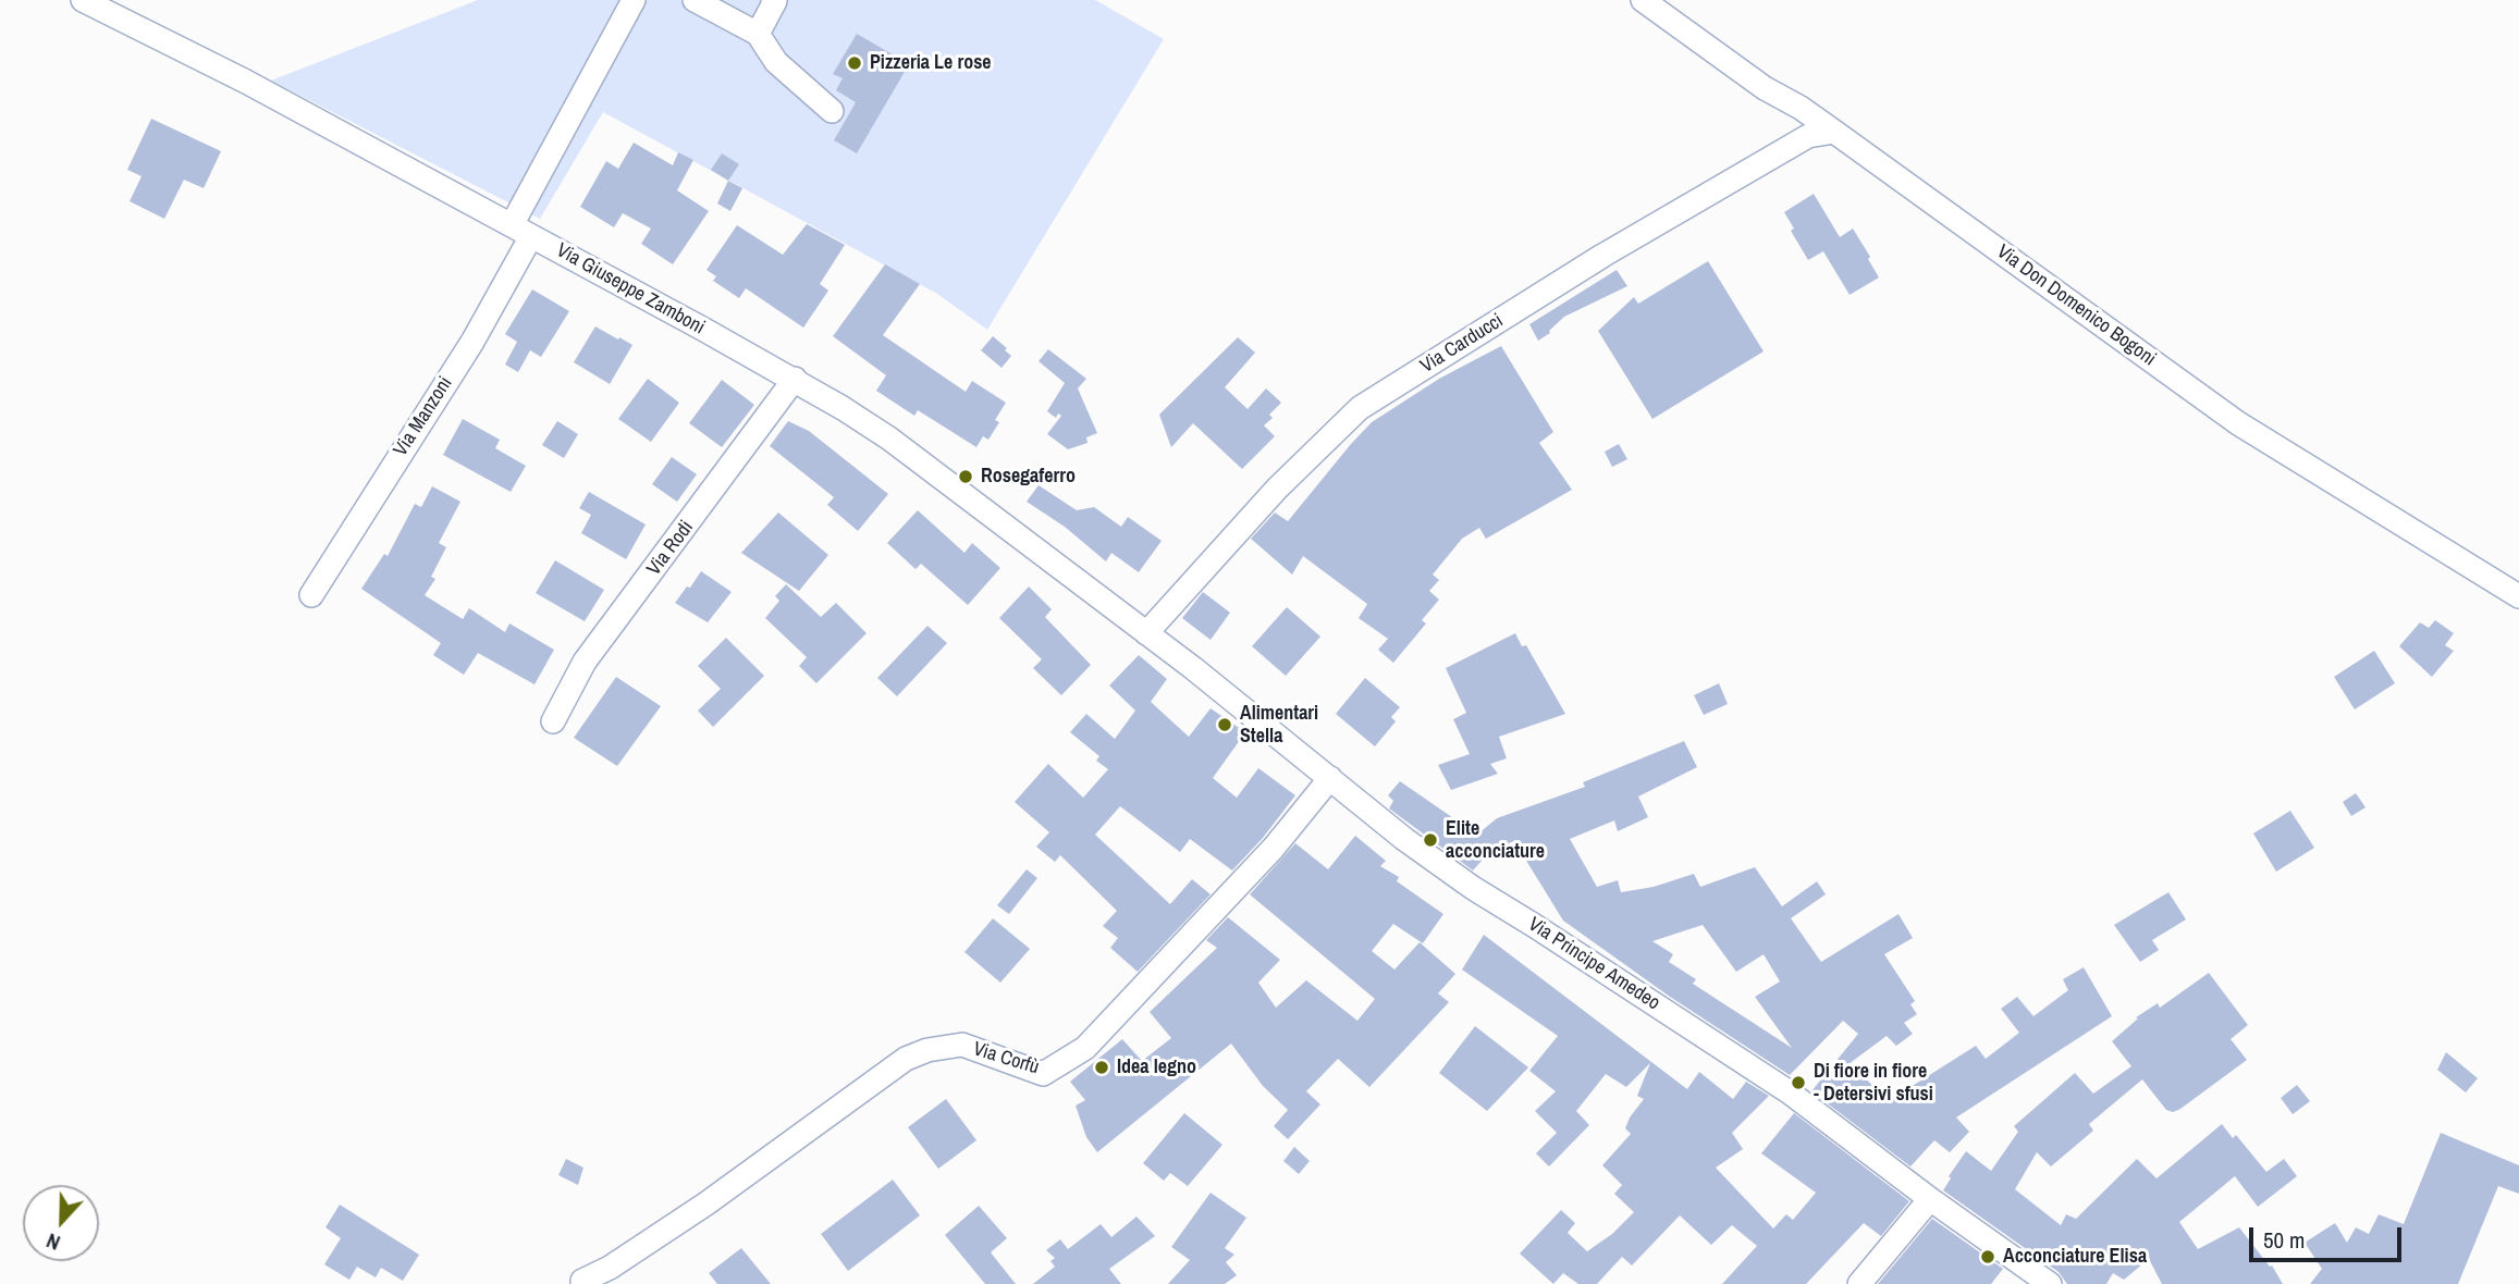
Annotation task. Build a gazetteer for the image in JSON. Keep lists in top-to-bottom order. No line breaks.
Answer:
{"streets":{"street":["Via Giuseppe Zamboni","Via Don Domenico Bogoni","Via Carducci","Via Manzoni","Via Rodi","Via Principe Amedeo","Via Corfù"]},"crossings":[["Via Giuseppe Zamboni","Via Carducci"],["Via Giuseppe Zamboni","Via Manzoni"],["Via Giuseppe Zamboni","Via Rodi"],["Via Giuseppe Zamboni","Via Principe Amedeo"],["Via Don Domenico Bogoni","Via Carducci"],["Via Carducci","Via Principe Amedeo"],["Via Principe Amedeo","Via Corfù"]],"places":["Pizzeria Le rose","Rosegaferro","Alimentari Stella","Elite acconciature","Idea legno","Di fiore in fiore - Detersivi sfusi","Acconciature Elisa"],"scale_bar":"50 m","north":"bottom"}
